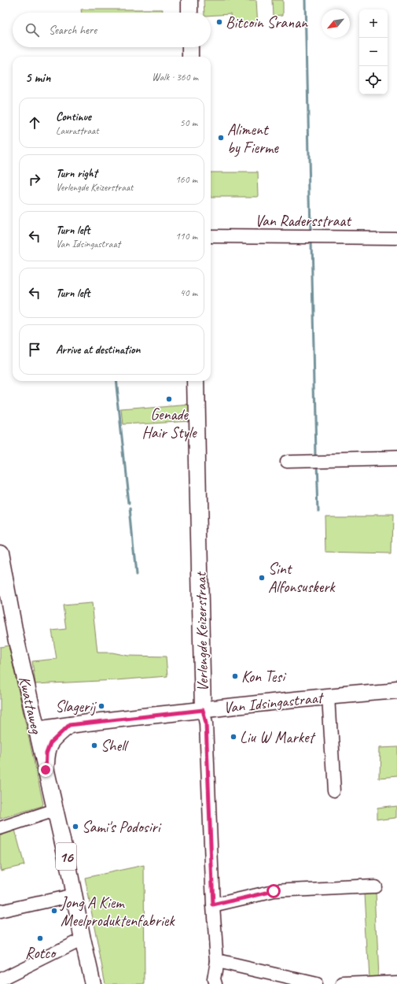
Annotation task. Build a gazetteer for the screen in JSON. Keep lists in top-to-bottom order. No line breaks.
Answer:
{"streets":{"main road":["Verlengde Keizerstraat","Van Idsingastraat","Kwattaweg","16"],"street":["Van Radersstraat"]},"crossings":[["Verlengde Keizerstraat","Van Idsingastraat"],["Van Idsingastraat","Kwattaweg"]],"places":["Bitcoin Sranan","Aliment by Fierme","Genade Hair Style","Sint Alfonsuskerk","Kon Tesi","Slagerij","Liu W Market","Shell","Sami's Podosiri","Jong A Kiem Meelproduktenfabriek","Rotco"],"north":"bottom left","page":{"map_buttons":["+","−"],"search":"Search here","heading":["5 min","Walk · 360 m"],"list":[["Continue","Laurastraat","50 m"],["Turn right","Verlengde Keizerstraat","160 m"],["Turn left","Van Idsingastraat","110 m"],["Turn left","40 m"],"Arrive at destination"]}}
